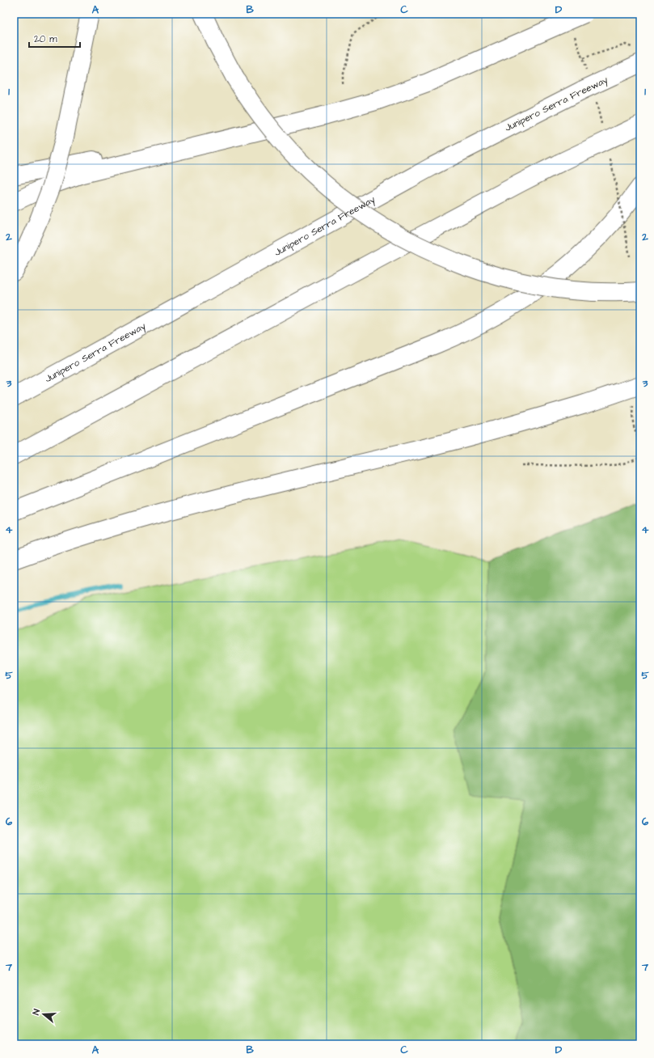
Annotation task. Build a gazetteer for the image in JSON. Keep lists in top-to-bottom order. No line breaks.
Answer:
{"streets":{"highway":["Junipero Serra Freeway"]},"scale_bar":"20 m","north":"left","grid":{"columns":["A","B","C","D"],"rows":["1","2","3","4","5","6","7"]}}
